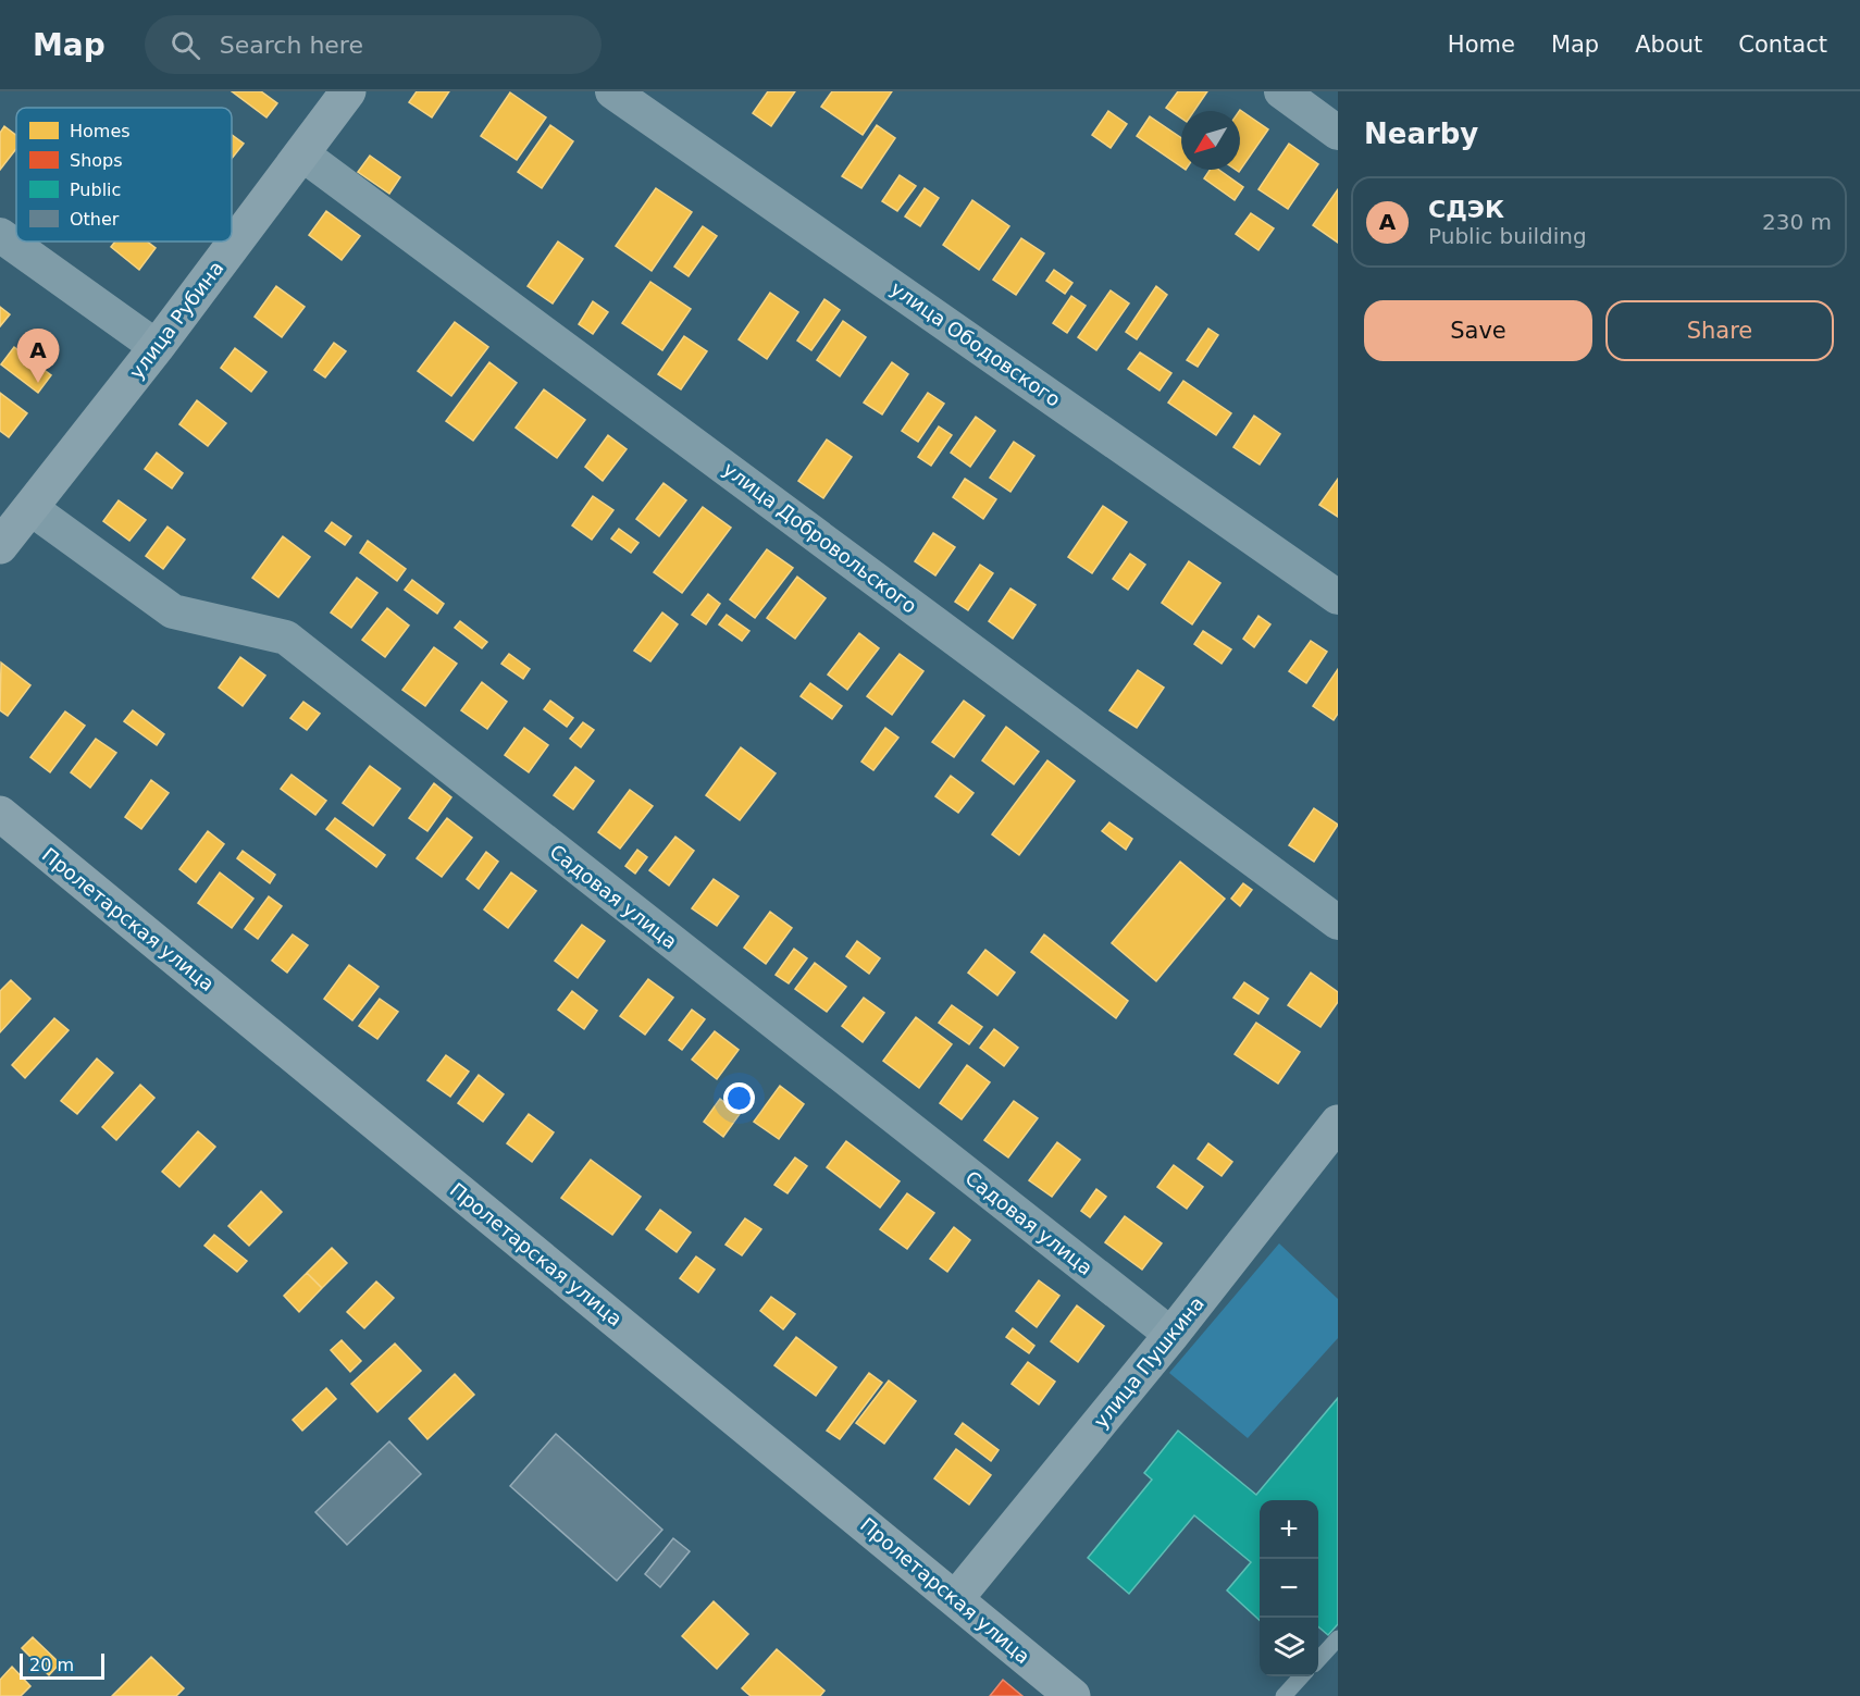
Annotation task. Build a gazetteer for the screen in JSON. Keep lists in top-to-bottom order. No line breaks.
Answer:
{"streets":{"street":["улица Рубина","улица Ободовского","улица Добровольского","Садовая улица","Пролетарская улица","улица Пушкина"]},"crossings":[["улица Рубина","улица Добровольского"],["улица Рубина","Садовая улица"],["Садовая улица","улица Пушкина"],["Пролетарская улица","улица Пушкина"]],"legend":["Homes","Shops","Public","Other"],"scale_bar":"20 m","north":"bottom left","page":{"header":"Map","search":"Search here","nav":["Home","Map","About","Contact"],"heading":"Nearby","list":[{"mark":"A","name":"СДЭК","note":"Public building","value":"230 m"}],"buttons":["Save","Share"],"pins":"A","map_buttons":["+","−"],"scale":"20 m"}}
